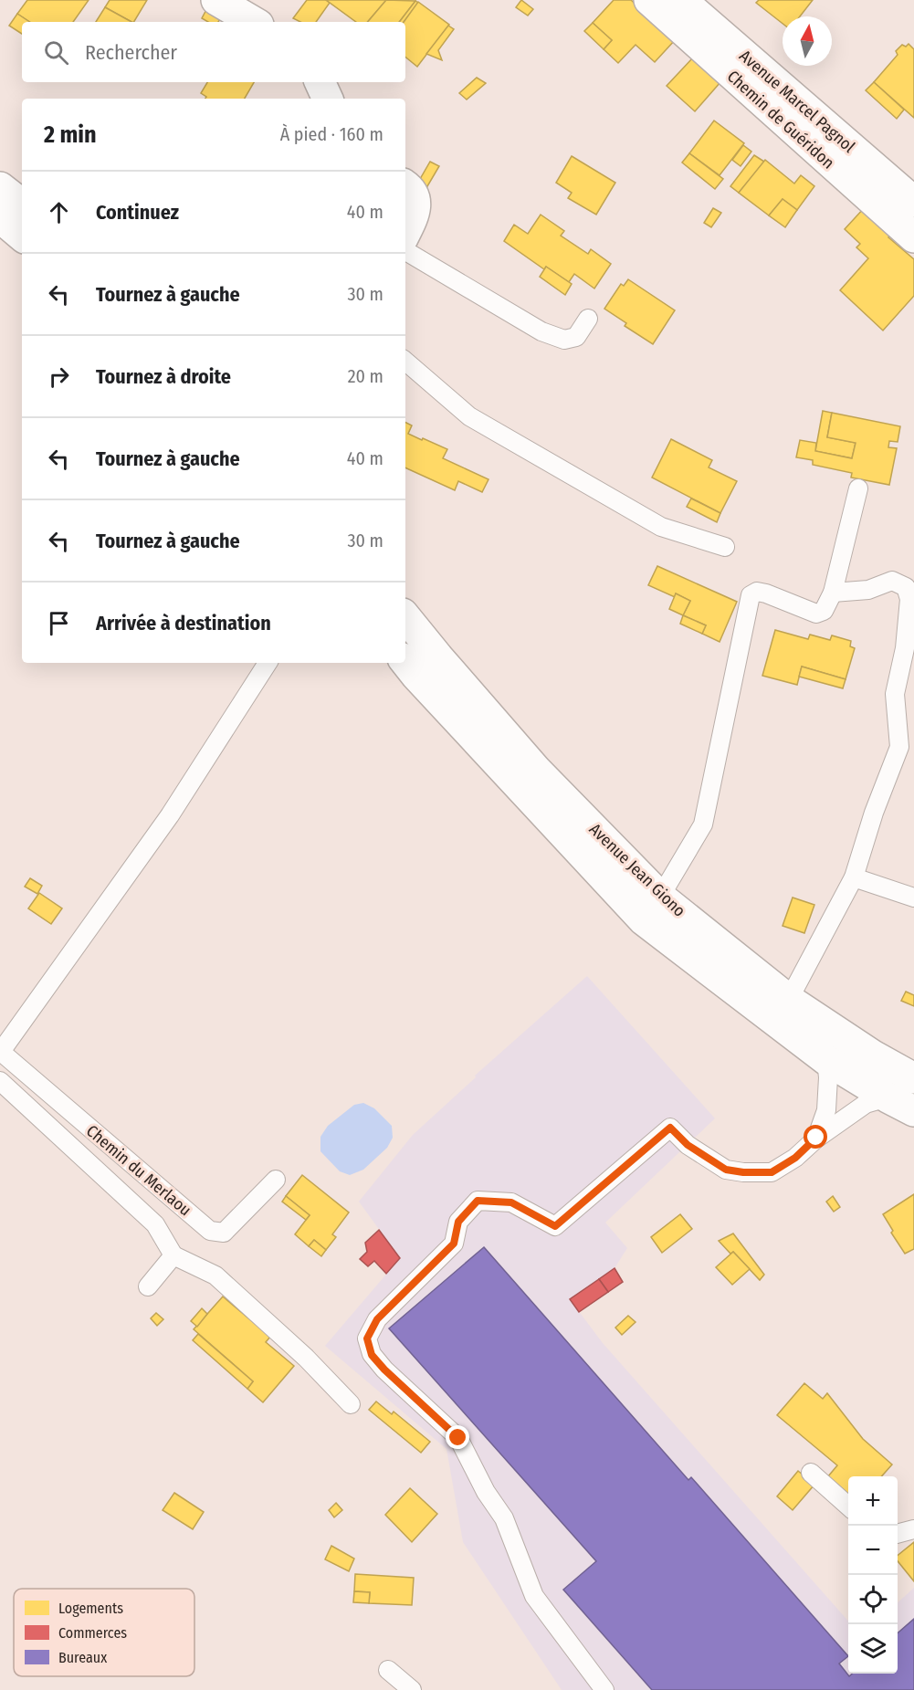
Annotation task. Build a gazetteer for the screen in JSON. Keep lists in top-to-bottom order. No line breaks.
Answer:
{"streets":{"main road":["Avenue Marcel Pagnol","Chemin de Guéridon","Avenue Jean Giono"],"lane":["Chemin du Merlaou"]},"legend":["Logements","Commerces","Bureaux"],"north":"top","page":{"search":"Rechercher","heading":["2 min","À pied · 160 m"],"list":[["Continuez","40 m"],["Tournez à gauche","30 m"],["Tournez à droite","20 m"],["Tournez à gauche","40 m"],["Tournez à gauche","30 m"],"Arrivée à destination"],"map_buttons":["+","−"]}}
